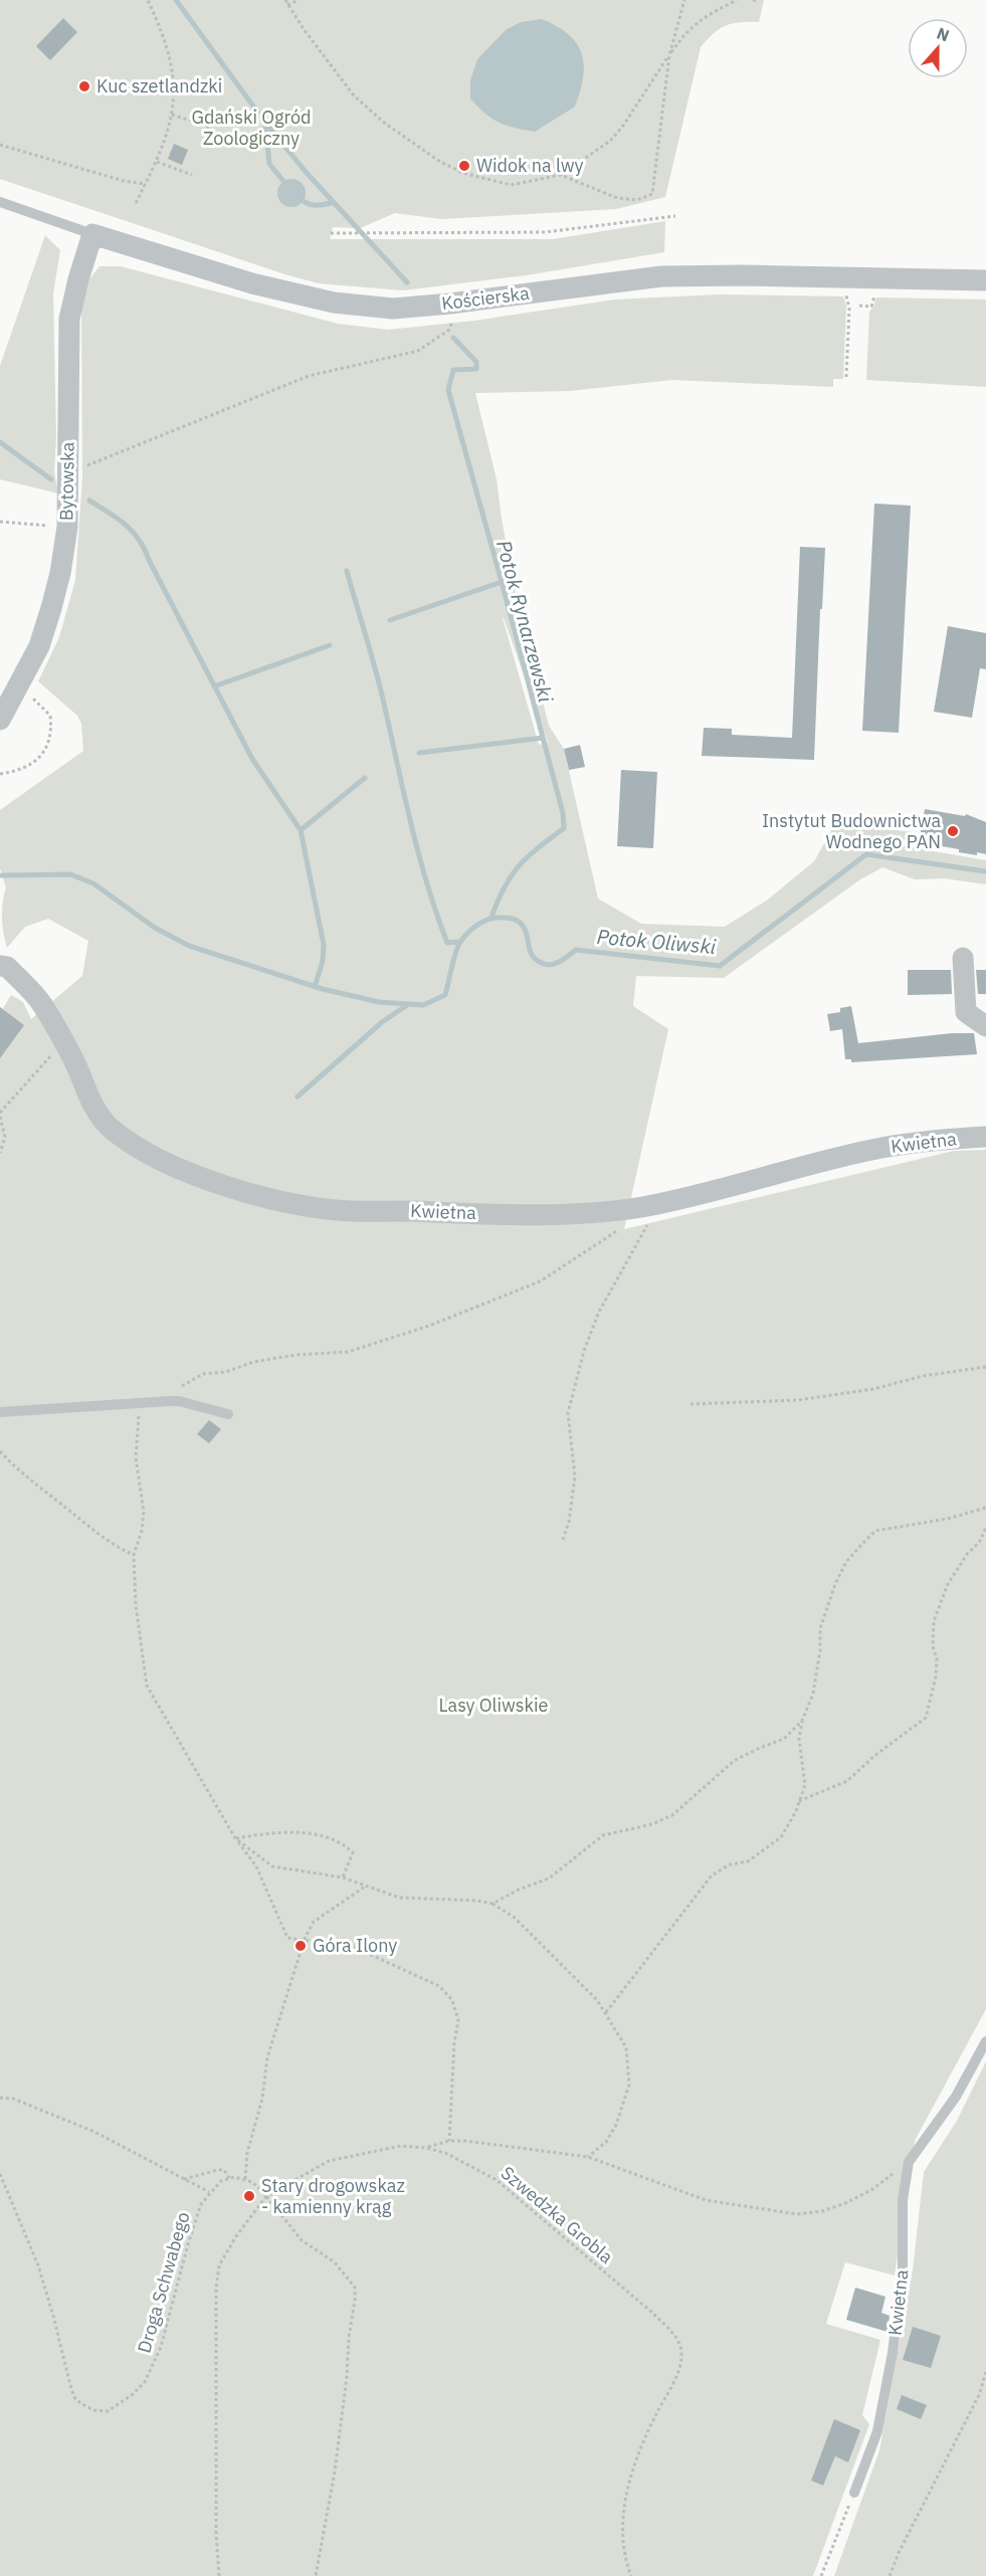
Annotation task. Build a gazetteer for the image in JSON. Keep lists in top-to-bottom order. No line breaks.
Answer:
{"streets":{"street":["Kościerska","Bytowska","Kwietna"],"path":["Szwedzka Grobla","Droga Schwabego"]},"crossings":[["Kościerska","Bytowska"]],"water":["Potok Rynarzewski","Potok Oliwski"],"parks":["Gdański Ogród Zoologiczny","Lasy Oliwskie"],"places":["Kuc szetlandzki","Widok na lwy","Instytut Budownictwa Wodnego PAN","Góra Ilony","Stary drogowskaz - kamienny krąg"],"north":"top"}
